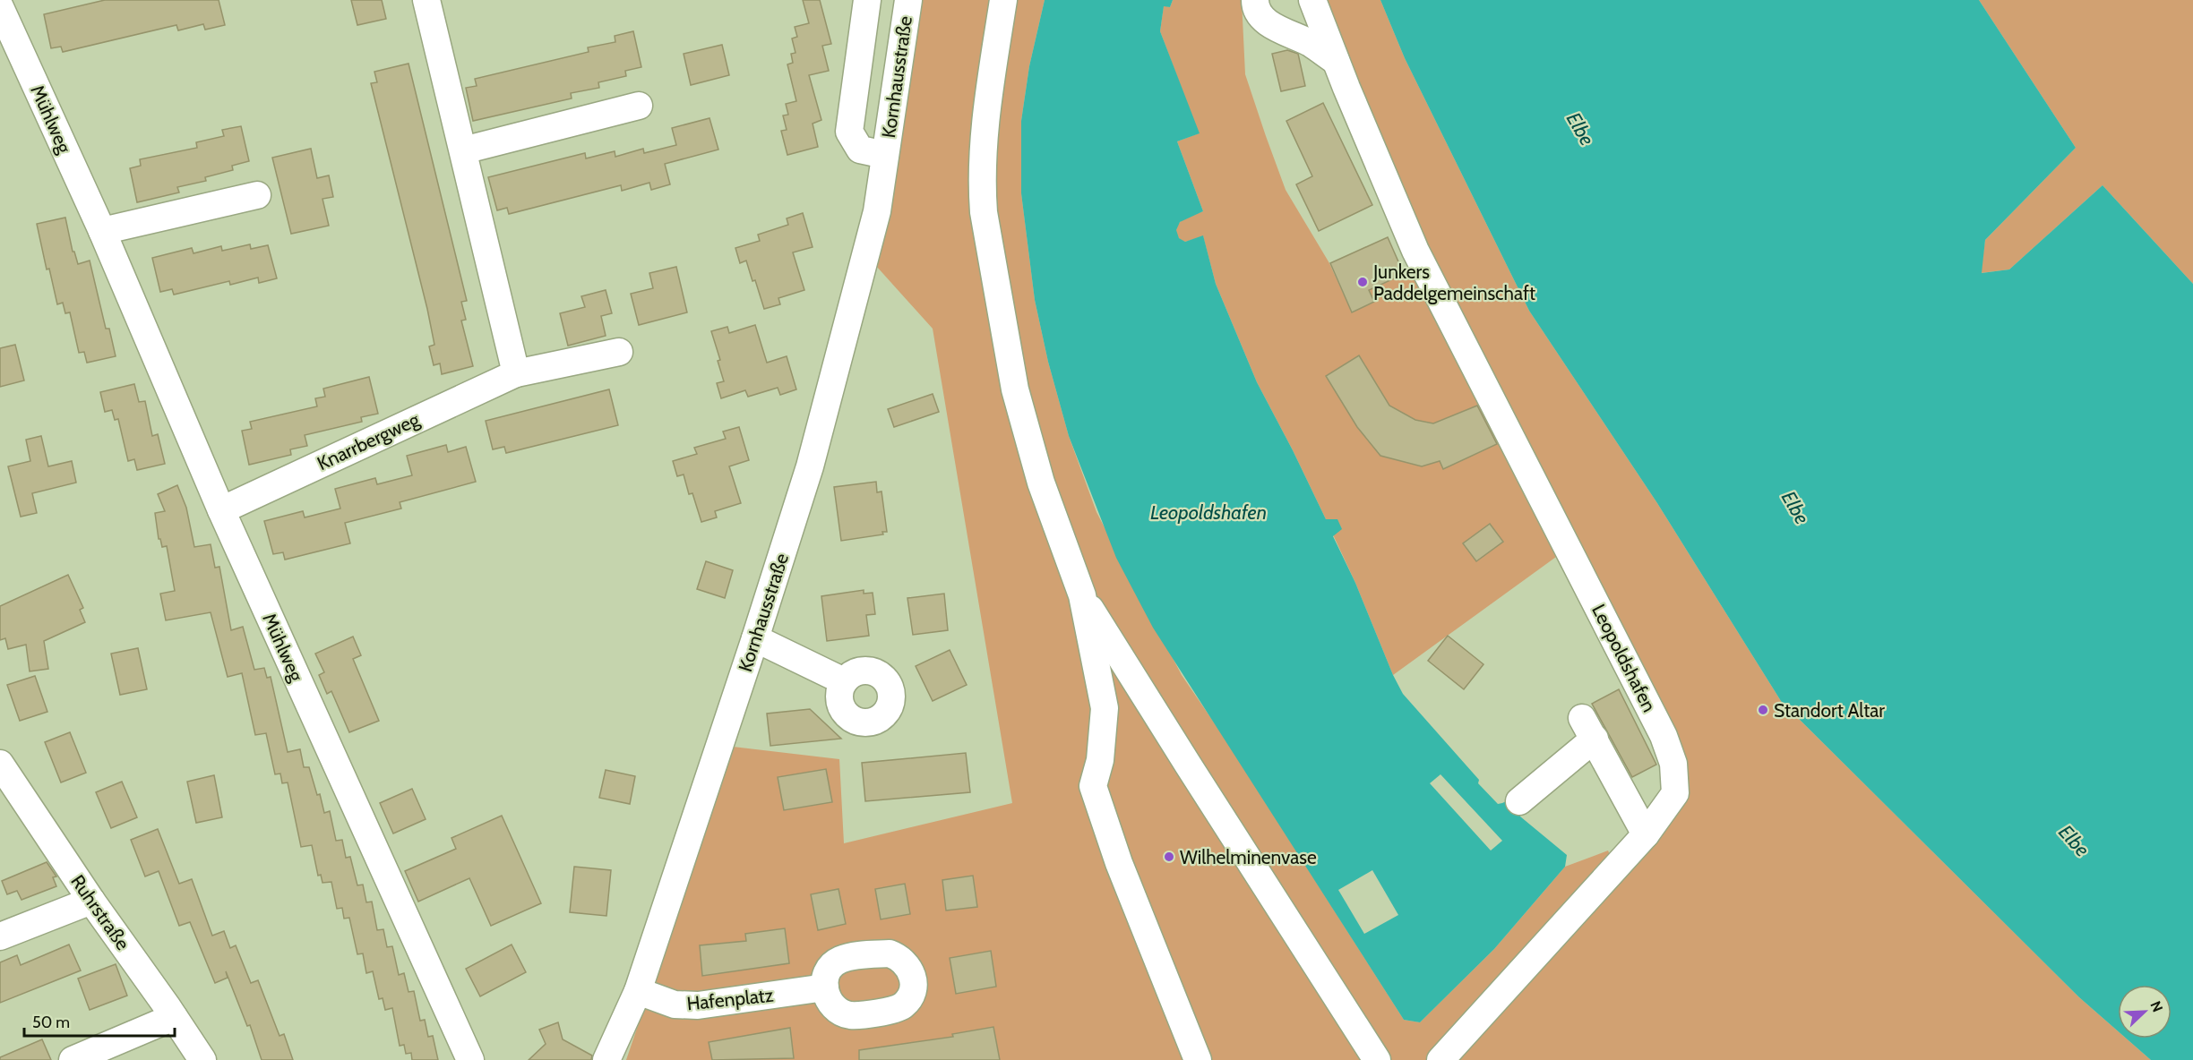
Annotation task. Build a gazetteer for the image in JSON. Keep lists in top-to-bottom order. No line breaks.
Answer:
{"streets":{"street":["Kornhausstraße","Mühlweg","Knarrbergweg","Leopoldshafen","Ruhrstraße","Hafenplatz"]},"crossings":[["Kornhausstraße","Hafenplatz"],["Mühlweg","Knarrbergweg"]],"water":["Elbe","Leopoldshafen"],"places":["Junkers Paddelgemeinschaft","Standort Altar","Wilhelminenvase"],"scale_bar":"50 m","north":"top right"}
